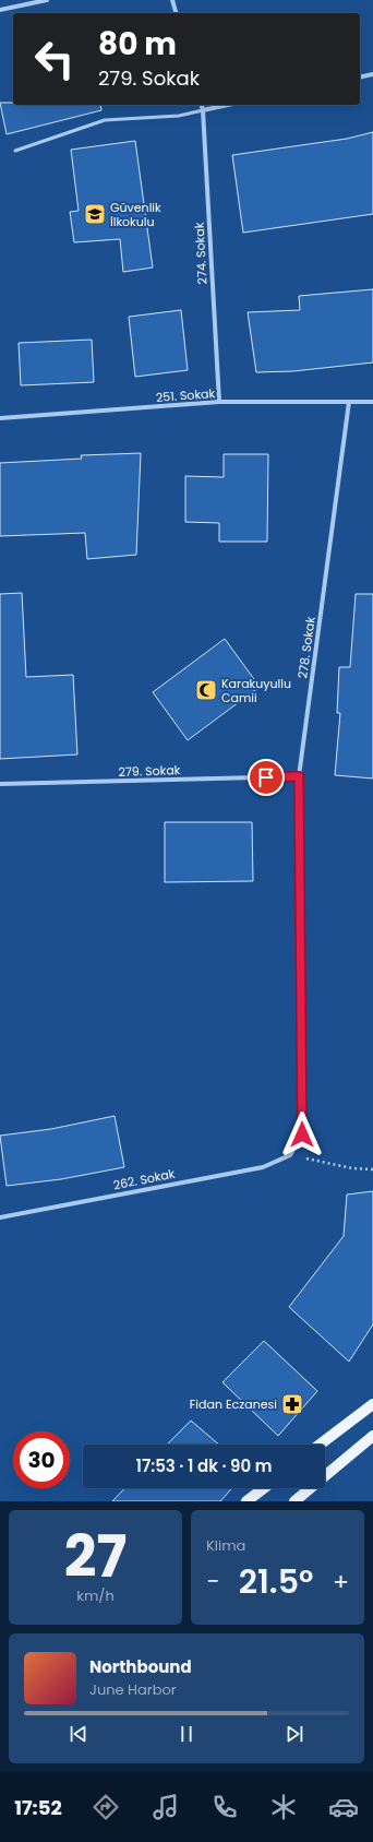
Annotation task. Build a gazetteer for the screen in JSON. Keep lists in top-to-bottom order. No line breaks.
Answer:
{"streets":{"street":["274. Sokak","251. Sokak","278. Sokak","279. Sokak","262. Sokak"]},"crossings":[["274. Sokak","251. Sokak"],["251. Sokak","278. Sokak"],["278. Sokak","279. Sokak"],["278. Sokak","262. Sokak"]],"places":{"school or university":["Güvenlik İlkokulu"],"mosque":["Karakuyullu Camii"],"pharmacy":["Fidan Eczanesi"]},"page":{"turn":["80 m","279. Sokak"],"limit":"30","trip":"17:53 · 1 dk · 90 m","tile":[["27","km/h"],"Klima"],"heat":["−","21.5°","+"],"song":["Northbound","June Harbor"],"tabs":"17:52"}}
